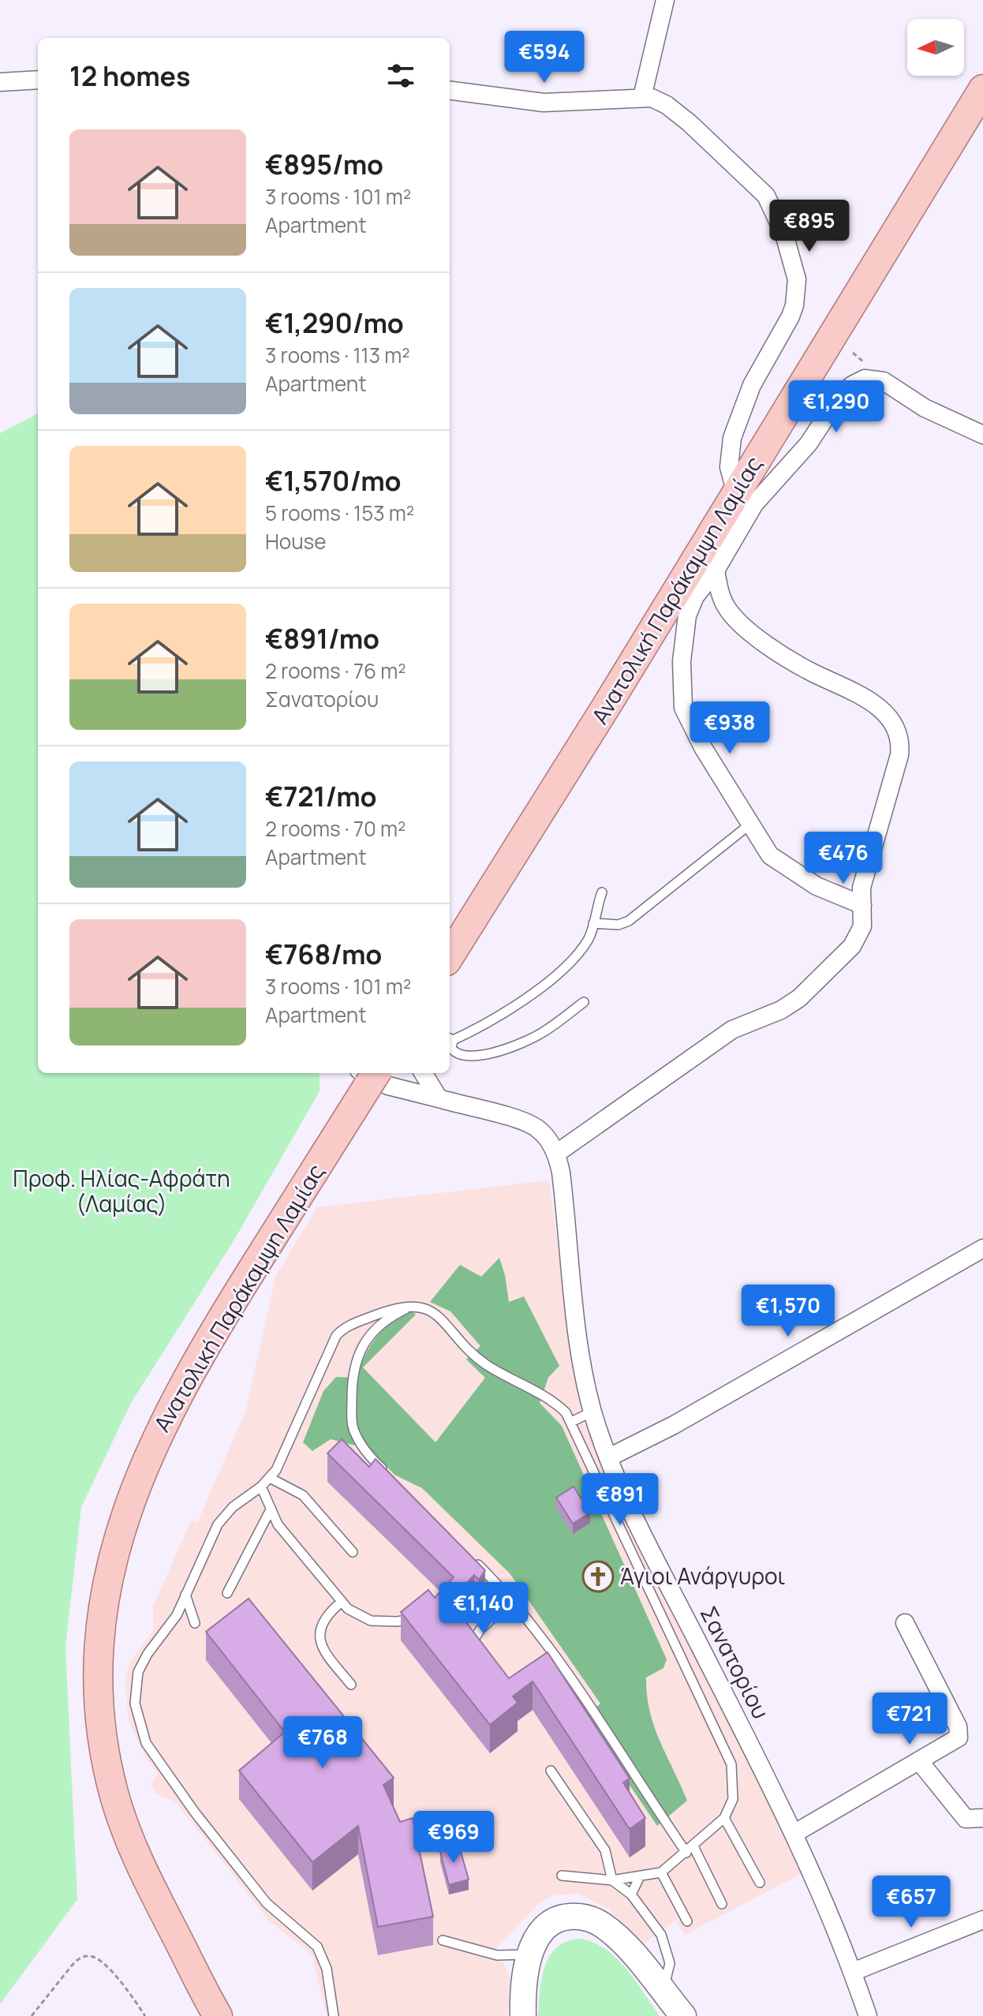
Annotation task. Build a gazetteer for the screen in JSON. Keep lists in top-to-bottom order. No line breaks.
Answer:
{"streets":{"main road":["Ανατολική Παράκαμψη Λαμίας"],"street":["Σανατορίου"]},"crossings":[["Ανατολική Παράκαμψη Λαμίας","Σανατορίου"]],"parks":["Προφ. Ηλίας-Αφράτη (Λαμίας)"],"places":{"church":["Άγιοι Ανάργυροι"]},"north":"left","page":{"price":["€594","€895","€1,290","€938","€476","€1,570","€891","€1,140","€721","€768","€969","€657"],"heading":"12 homes","list":[{"name":"€895/mo","note":"3 rooms · 101 m² · Apartment"},{"name":"€1,290/mo","note":"3 rooms · 113 m² · Apartment"},{"name":"€1,570/mo","note":"5 rooms · 153 m² · House"},{"name":"€891/mo","note":"2 rooms · 76 m² · Σανατορίου"},{"name":"€721/mo","note":"2 rooms · 70 m² · Apartment"},{"name":"€768/mo","note":"3 rooms · 101 m² · Apartment"}]}}
